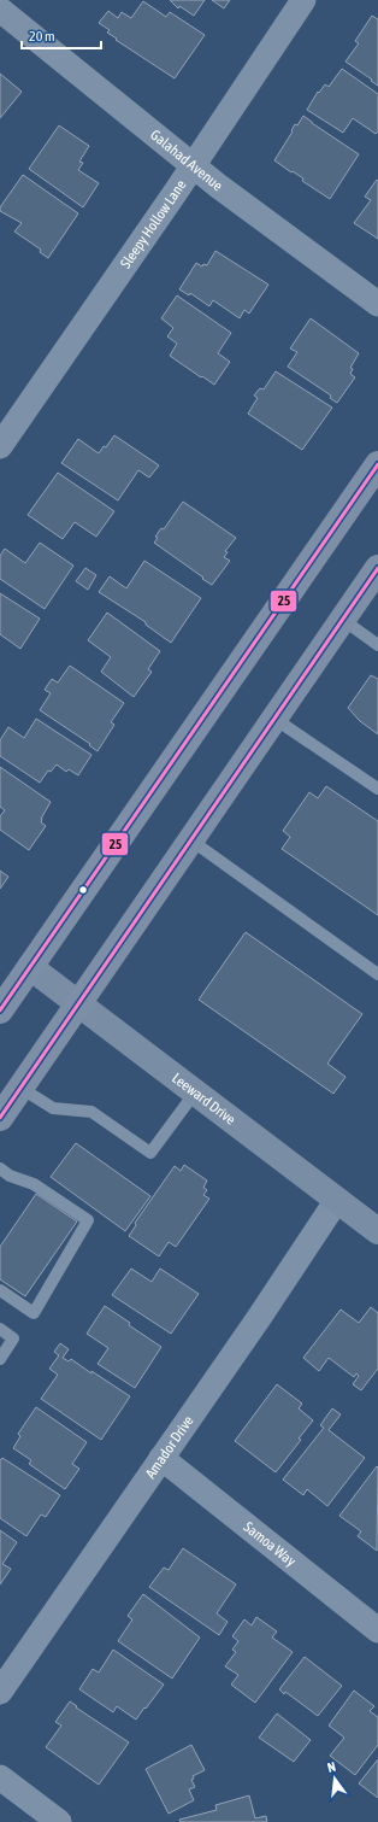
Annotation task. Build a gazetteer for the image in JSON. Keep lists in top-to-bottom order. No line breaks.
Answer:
{"streets":{"street":["Galahad Avenue","Sleepy Hollow Lane","Leeward Drive","Amador Drive","Samoa Way"]},"crossings":[["Galahad Avenue","Sleepy Hollow Lane"],["Leeward Drive","Amador Drive"],["Amador Drive","Samoa Way"]],"lines":["transit line 25"],"scale_bar":"20 m","north":"top"}
